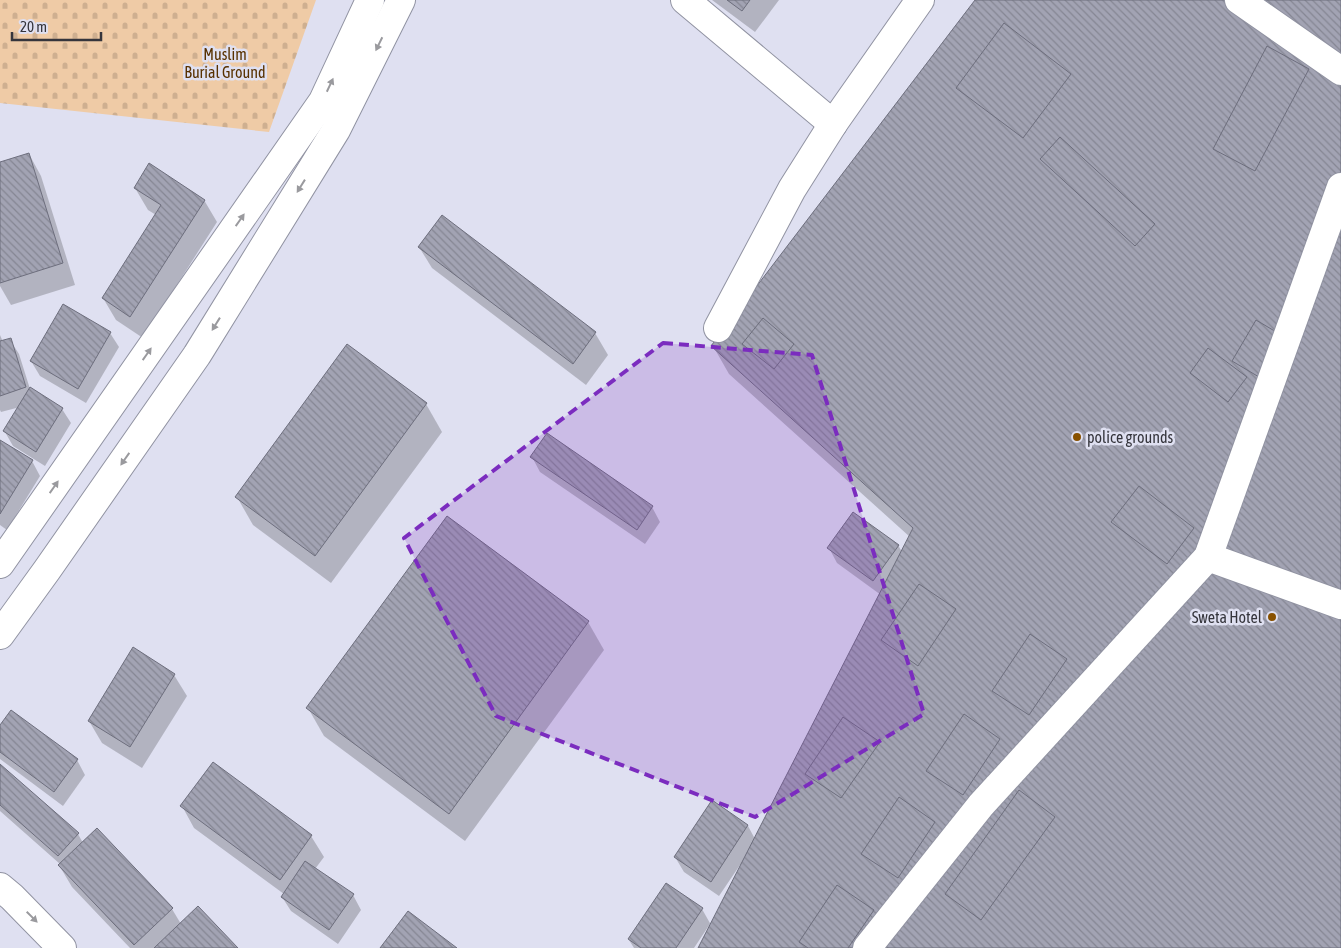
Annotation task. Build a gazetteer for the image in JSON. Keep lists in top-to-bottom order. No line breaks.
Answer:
{"parks":["Muslim Burial Ground"],"places":["police grounds","Sweta Hotel"],"scale_bar":"20 m"}
